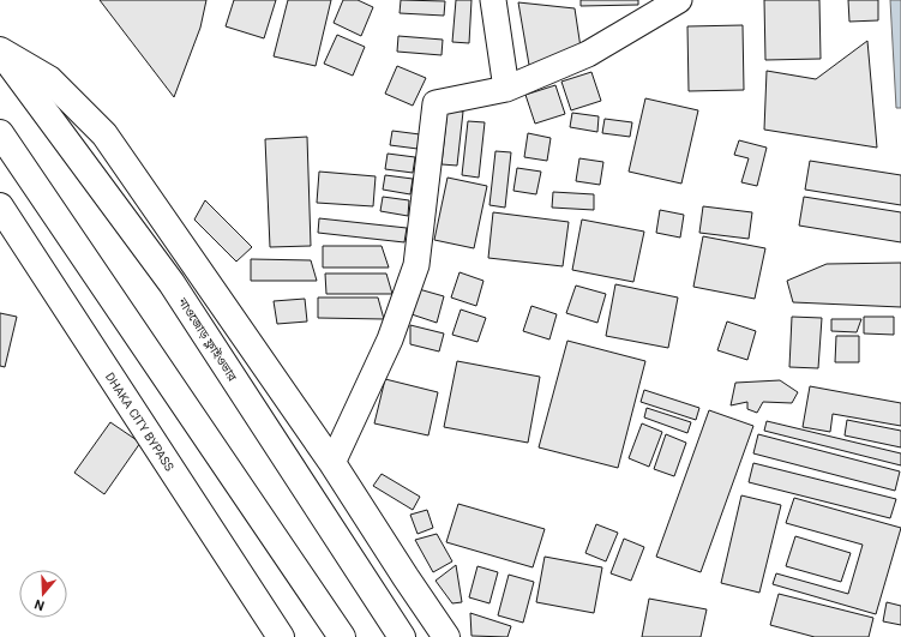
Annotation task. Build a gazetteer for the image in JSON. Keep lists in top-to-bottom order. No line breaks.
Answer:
{"streets":{"highway":["নাওজোড় ফ্লাইওভার","DHAKA CITY BYPASS"]},"north":"bottom"}
